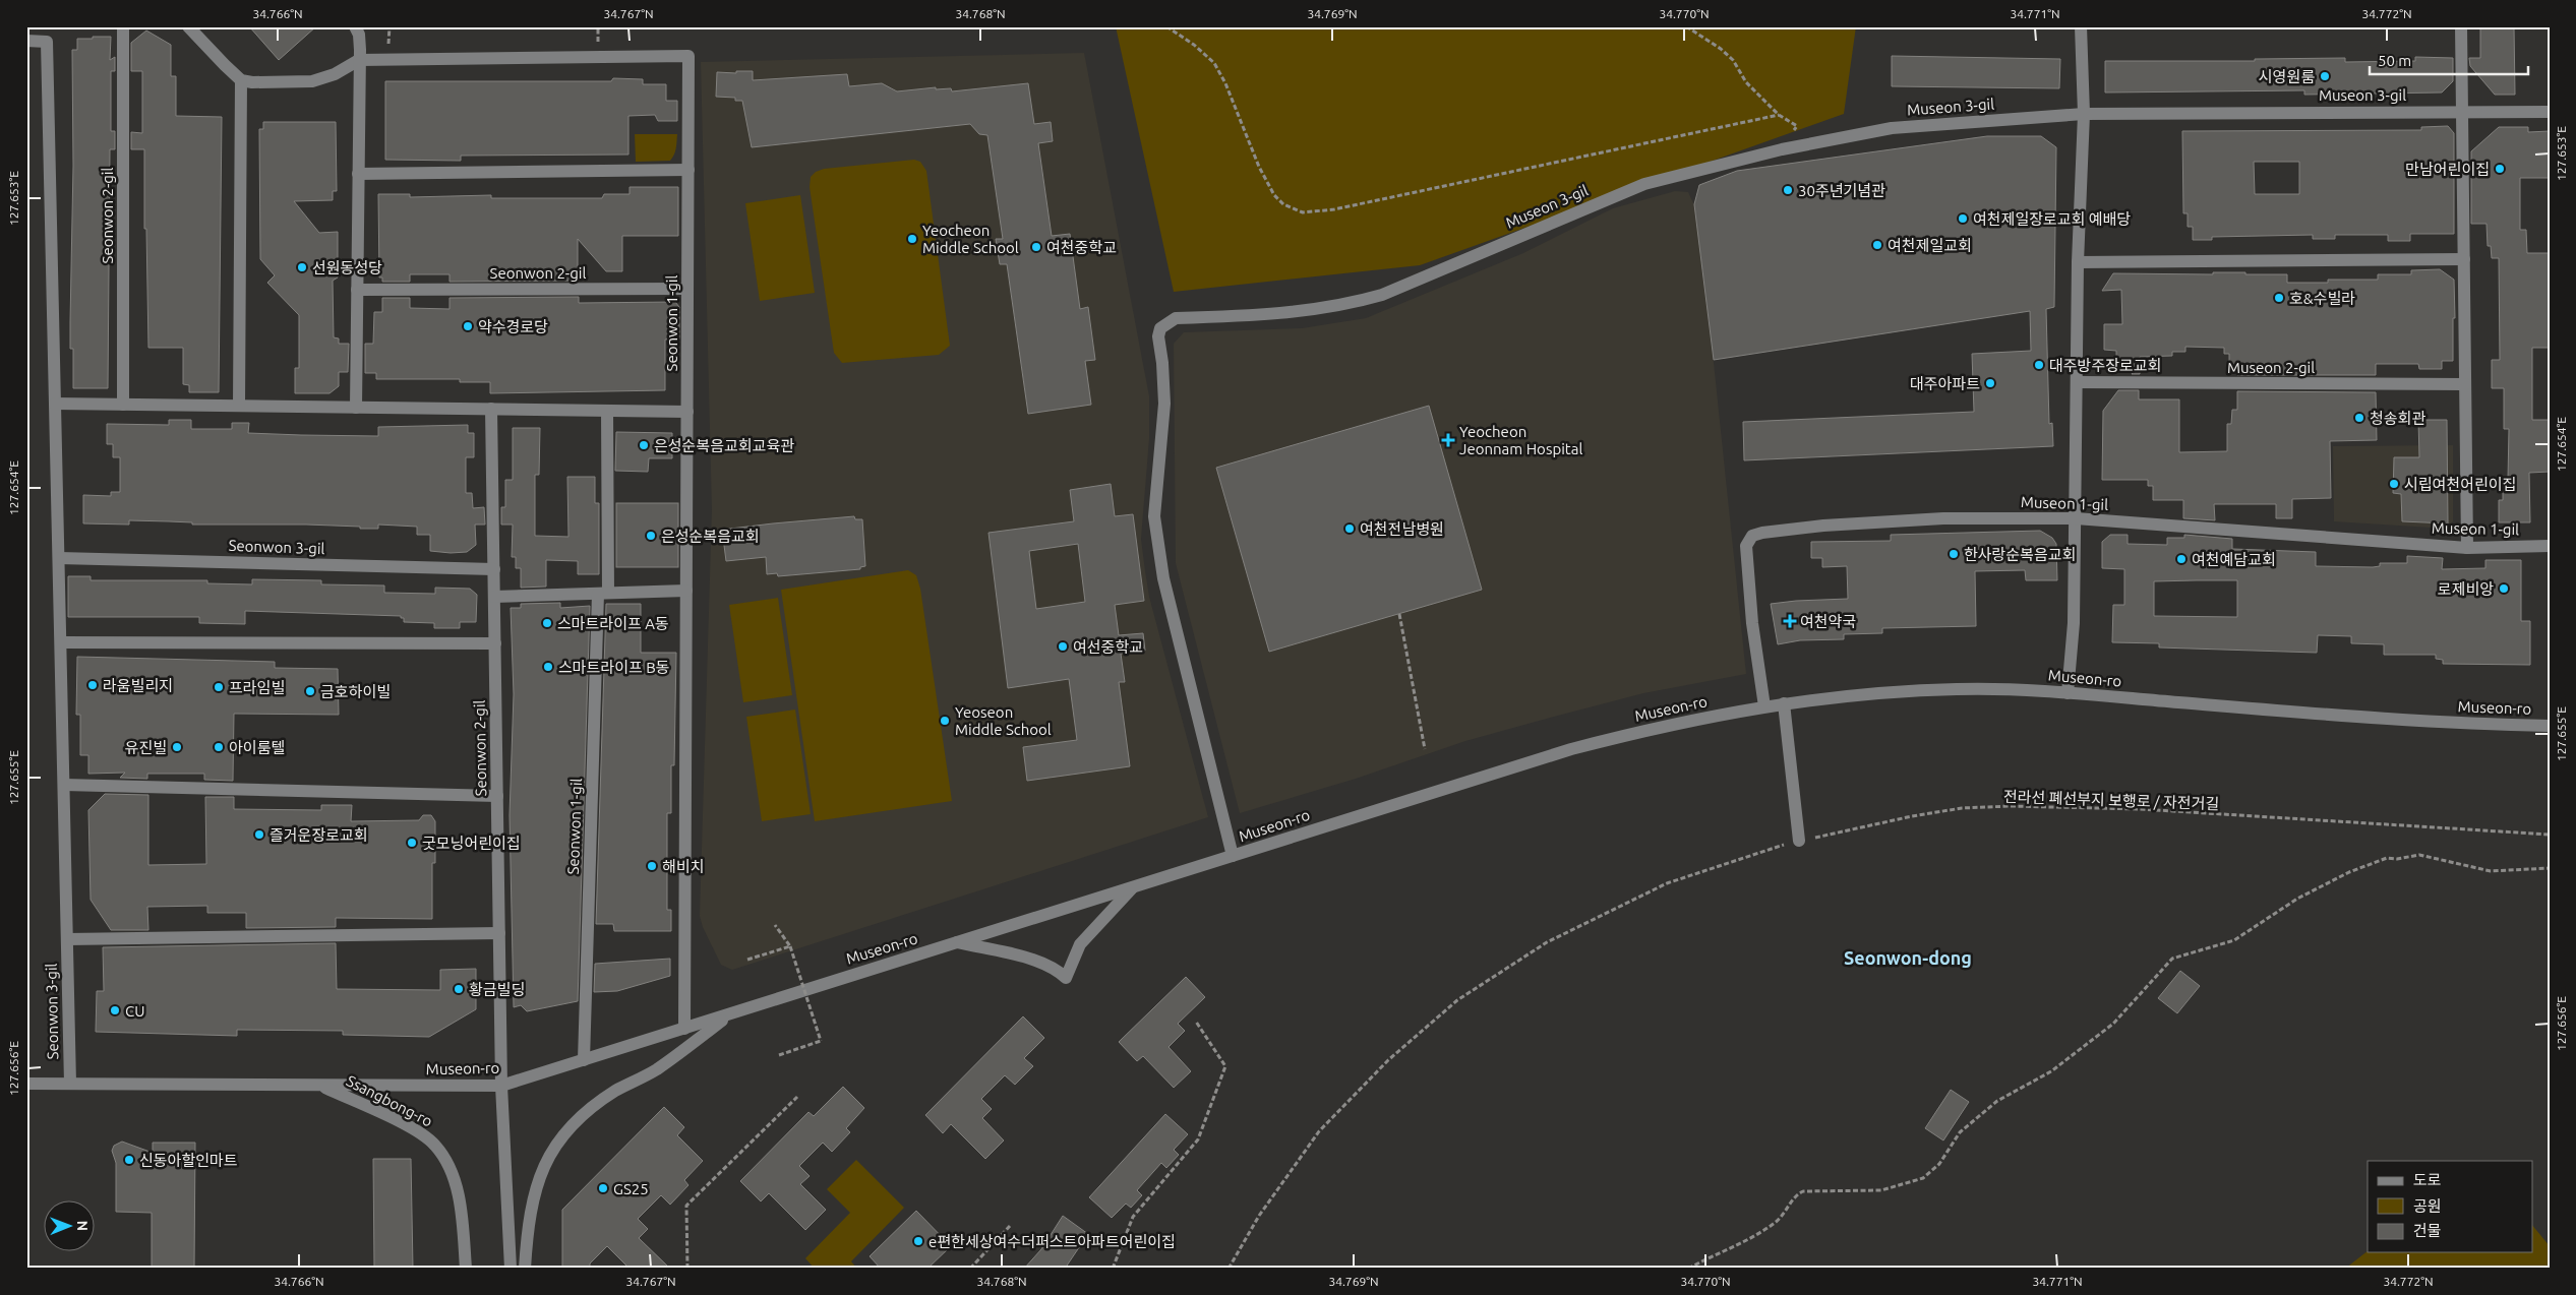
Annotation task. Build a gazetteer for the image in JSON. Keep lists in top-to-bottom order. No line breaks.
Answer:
{"streets":{"street":["Museon 3-gil","Seonwon 2-gil","Seonwon 1-gil","Museon 2-gil","Museon 1-gil","Seonwon 3-gil","Museon-ro","Ssangbong-ro"],"path":["전라선 폐선부지 보행로 / 자전거길"]},"crossings":[["Museon 3-gil","Museon-ro"],["Seonwon 2-gil","Seonwon 1-gil"],["Seonwon 2-gil","Seonwon 3-gil"],["Seonwon 2-gil","Museon-ro"],["Seonwon 1-gil","Museon-ro"],["Museon 1-gil","Museon-ro"],["Seonwon 3-gil","Museon-ro"],["Museon-ro","Ssangbong-ro"]],"districts":["Seonwon-dong"],"places":{"other":["시영원룸","만남어린이집","30주년기념관","여천제일장로교회 예배당","Yeocheon Middle School","여천제일교회","여천중학교","선원동성당","호&수빌라","약수경로당","대주방주장로교회","대주아파트","청송회관","은성순복음교회교육관","시립여천어린이집","여천전남병원","은성순복음교회","한사랑순복음교회","여천예담교회","로제비앙","스마트라이프 A동","여선중학교","스마트라이프 B동","라움빌리지","프라임빌","금호하이빌","Yeoseon Middle School","유진빌","아이룸텔","즐거운장로교회","굿모닝어린이집","해비치","황금빌딩","CU","신동아할인마트","GS25","e편한세상여수더퍼스트아파트어린이집"],"health":["Yeocheon Jeonnam Hospital","여천약국"]},"legend":["도로","공원","건물"],"scale_bar":"50 m","north":"right","coordinates":["34.766°N","34.767°N","34.768°N","34.769°N","34.770°N","34.771°N","34.772°N","127.653°E","127.654°E","127.655°E","127.656°E"]}
